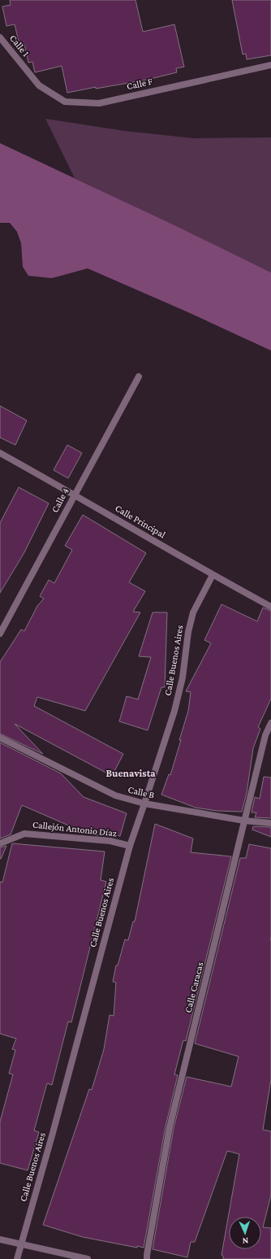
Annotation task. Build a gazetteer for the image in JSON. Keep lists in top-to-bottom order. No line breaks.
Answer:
{"streets":{"street":["Calle 1","Calle F","Calle 4","Calle Principal","Calle Buenos Aires","Calle B","Callejón Antonio Díaz","Calle Caracas"]},"crossings":[["Calle 1","Calle F"],["Calle 4","Calle Principal"],["Calle Principal","Calle Buenos Aires"],["Calle Buenos Aires","Calle B"],["Calle Buenos Aires","Callejón Antonio Díaz"],["Calle B","Calle Caracas"]],"districts":["Buenavista"],"north":"bottom"}
